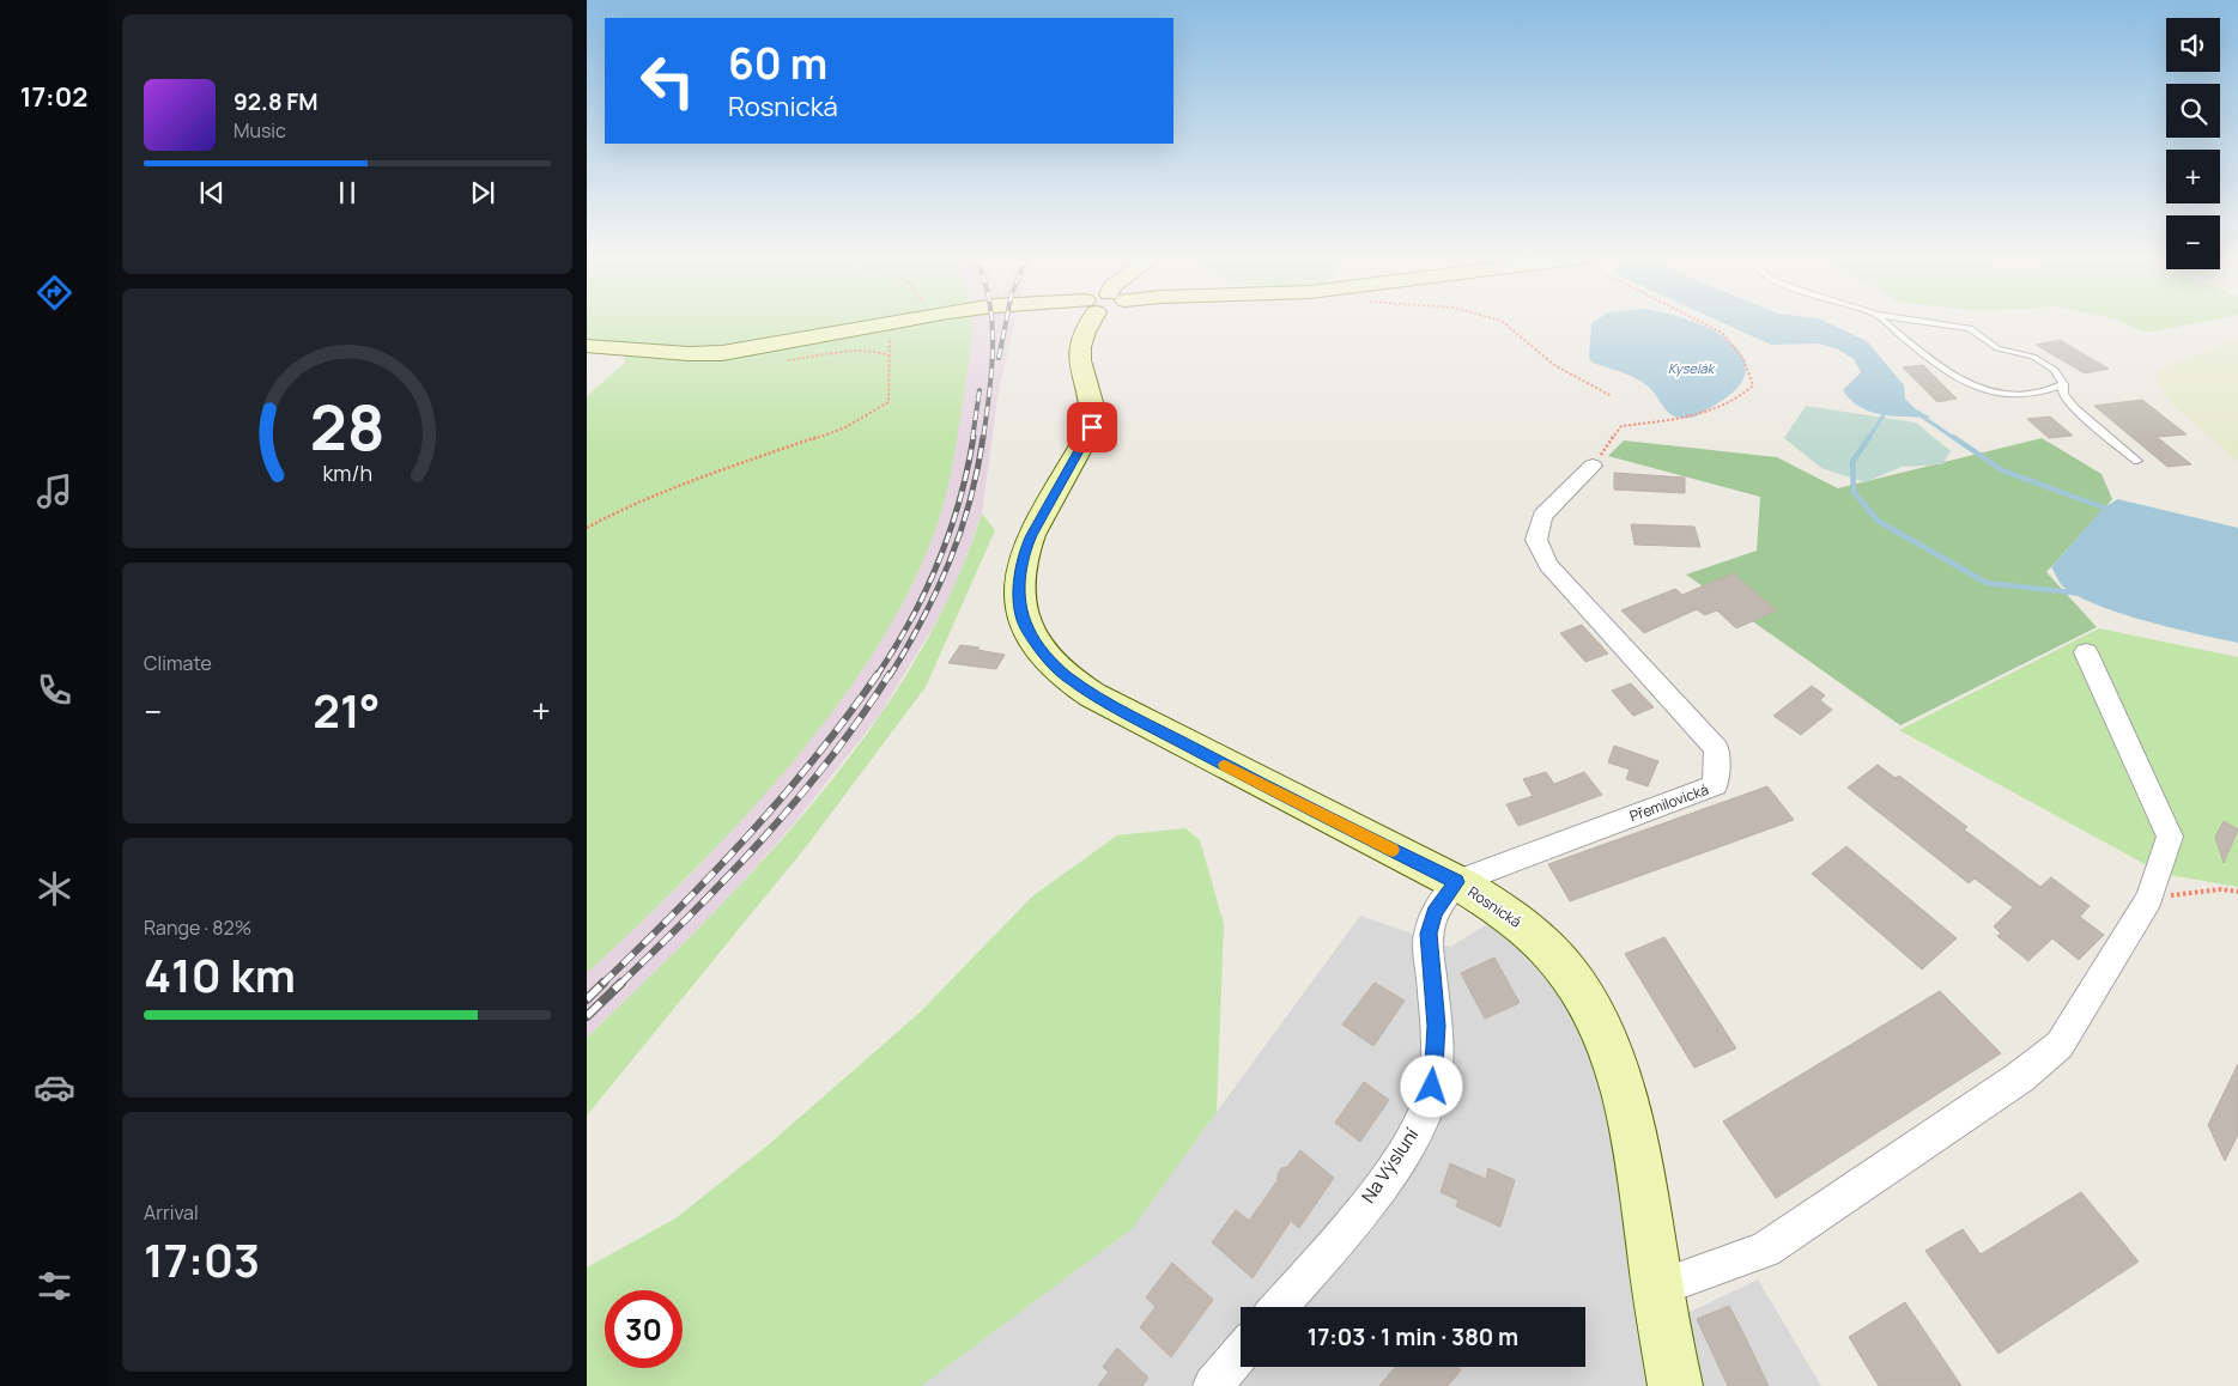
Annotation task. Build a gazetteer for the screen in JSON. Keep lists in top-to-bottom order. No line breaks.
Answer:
{"streets":{"street":["Přemilovická","Rosnická","Na Výsluní"]},"crossings":[["Přemilovická","Rosnická"],["Přemilovická","Na Výsluní"],["Rosnická","Na Výsluní"]],"water":["Kyselák"],"page":{"tabs":"17:02","map_buttons":["+","−"],"turn":["60 m","Rosnická"],"song":["92.8 FM","Music"],"tile":["Climate",["Range · 82%","410 km"],["Arrival","17:03"]],"heat":["−","21°","+"],"limit":"30","trip":"17:03 · 1 min · 380 m","gauge":["28","km/h"]}}
